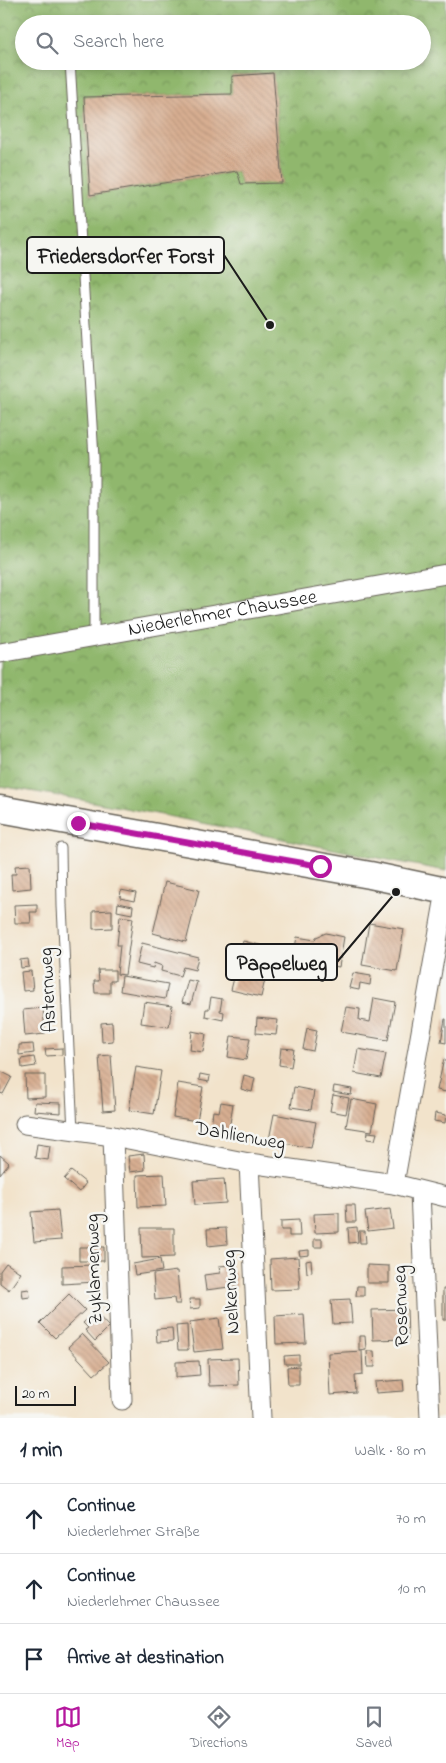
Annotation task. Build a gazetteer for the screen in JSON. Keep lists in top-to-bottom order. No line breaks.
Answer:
{"streets":{"street":["Niederlehmer Chaussee","Dahlienweg","Zyklamenweg","Nelkenweg","Rosenweg"],"lane":["Asternweg"]},"crossings":[["Asternweg","Dahlienweg"],["Dahlienweg","Zyklamenweg"],["Dahlienweg","Nelkenweg"],["Dahlienweg","Rosenweg"]],"places":["Friedersdorfer Forst","Pappelweg"],"scale_bar":"20 m","page":{"search":"Search here","scale":"20 m","heading":["1 min","Walk · 80 m"],"list":[["Continue","Niederlehmer Straße","70 m"],["Continue","Niederlehmer Chaussee","10 m"],"Arrive at destination"],"nav":["Map","Directions","Saved"]}}
